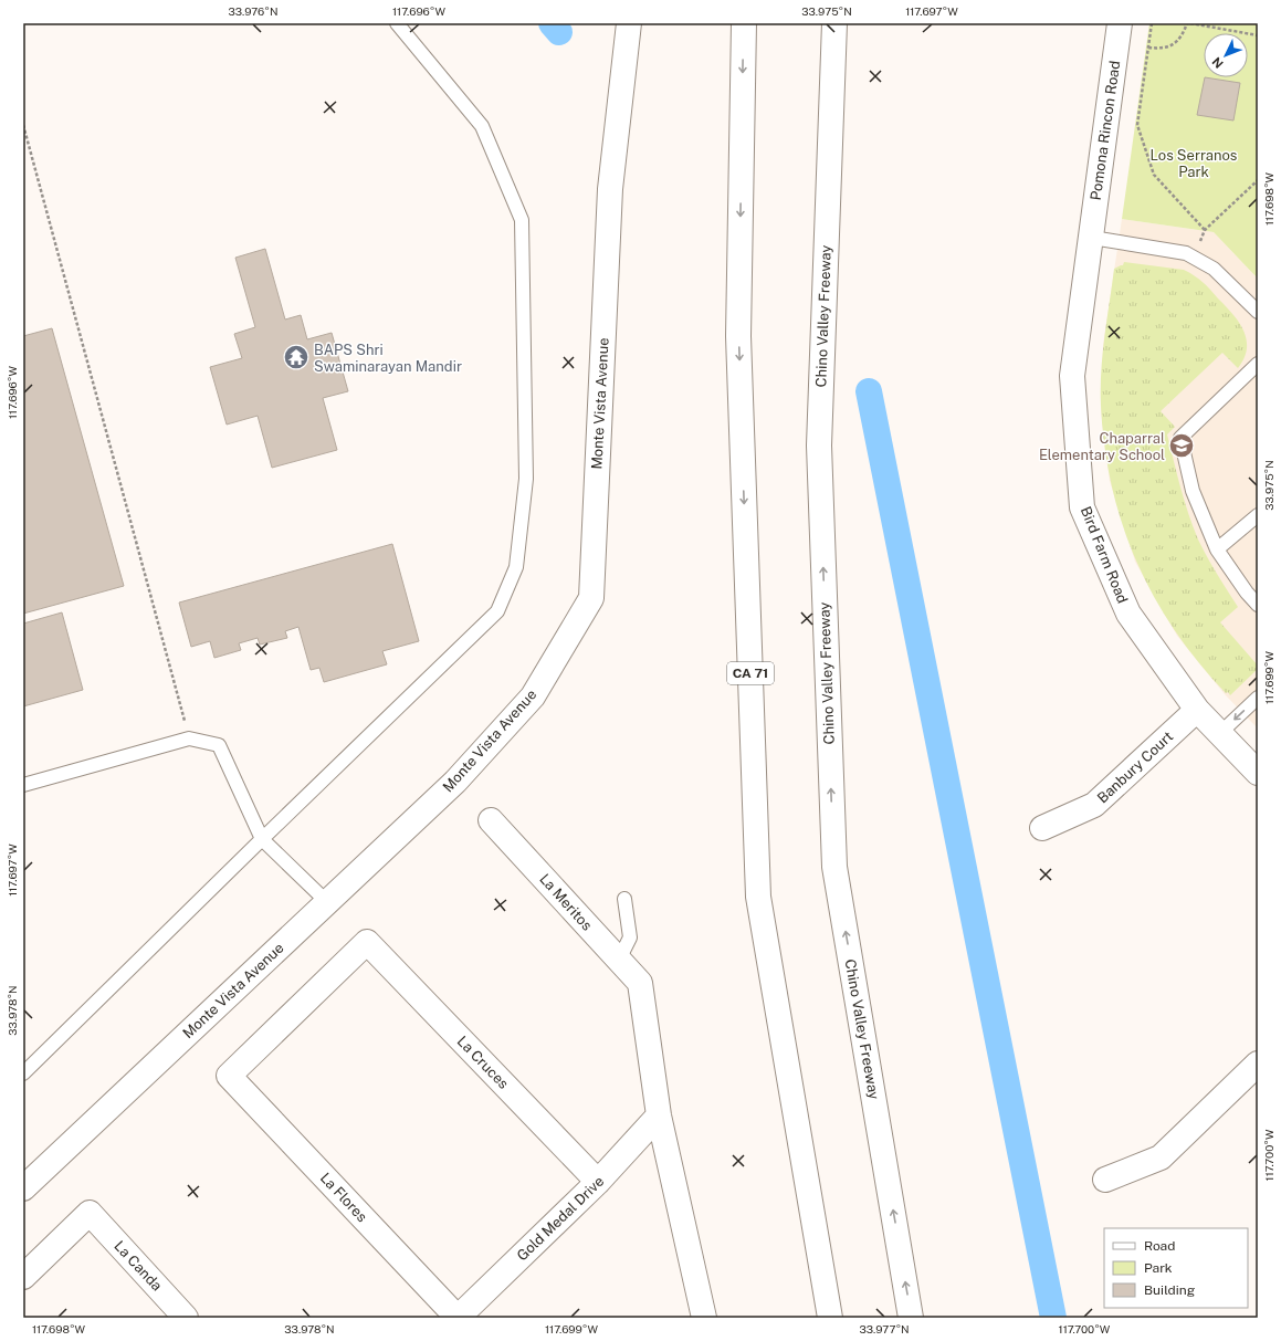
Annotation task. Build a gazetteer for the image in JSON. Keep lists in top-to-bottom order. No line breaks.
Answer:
{"streets":{"main road":["Pomona Rincon Road","Chino Valley Freeway","Monte Vista Avenue","Bird Farm Road","CA 71","Banbury Court","La Meritos","La Cruces","La Flores","Gold Medal Drive","La Canda"]},"crossings":[["Pomona Rincon Road","Bird Farm Road"],["Bird Farm Road","Banbury Court"],["La Meritos","Gold Medal Drive"],["La Cruces","La Flores"],["La Cruces","Gold Medal Drive"],["La Flores","Gold Medal Drive"]],"parks":["Los Serranos Park"],"places":{"temple":["BAPS Shri Swaminarayan Mandir"],"school or university":["Chaparral Elementary School"]},"legend":["Road","Park","Building"],"north":"bottom left","coordinates":["33.976°N","117.696°W","33.975°N","117.697°W","117.698°W","117.699°W","33.978°N","117.700°W","33.977°N"]}
